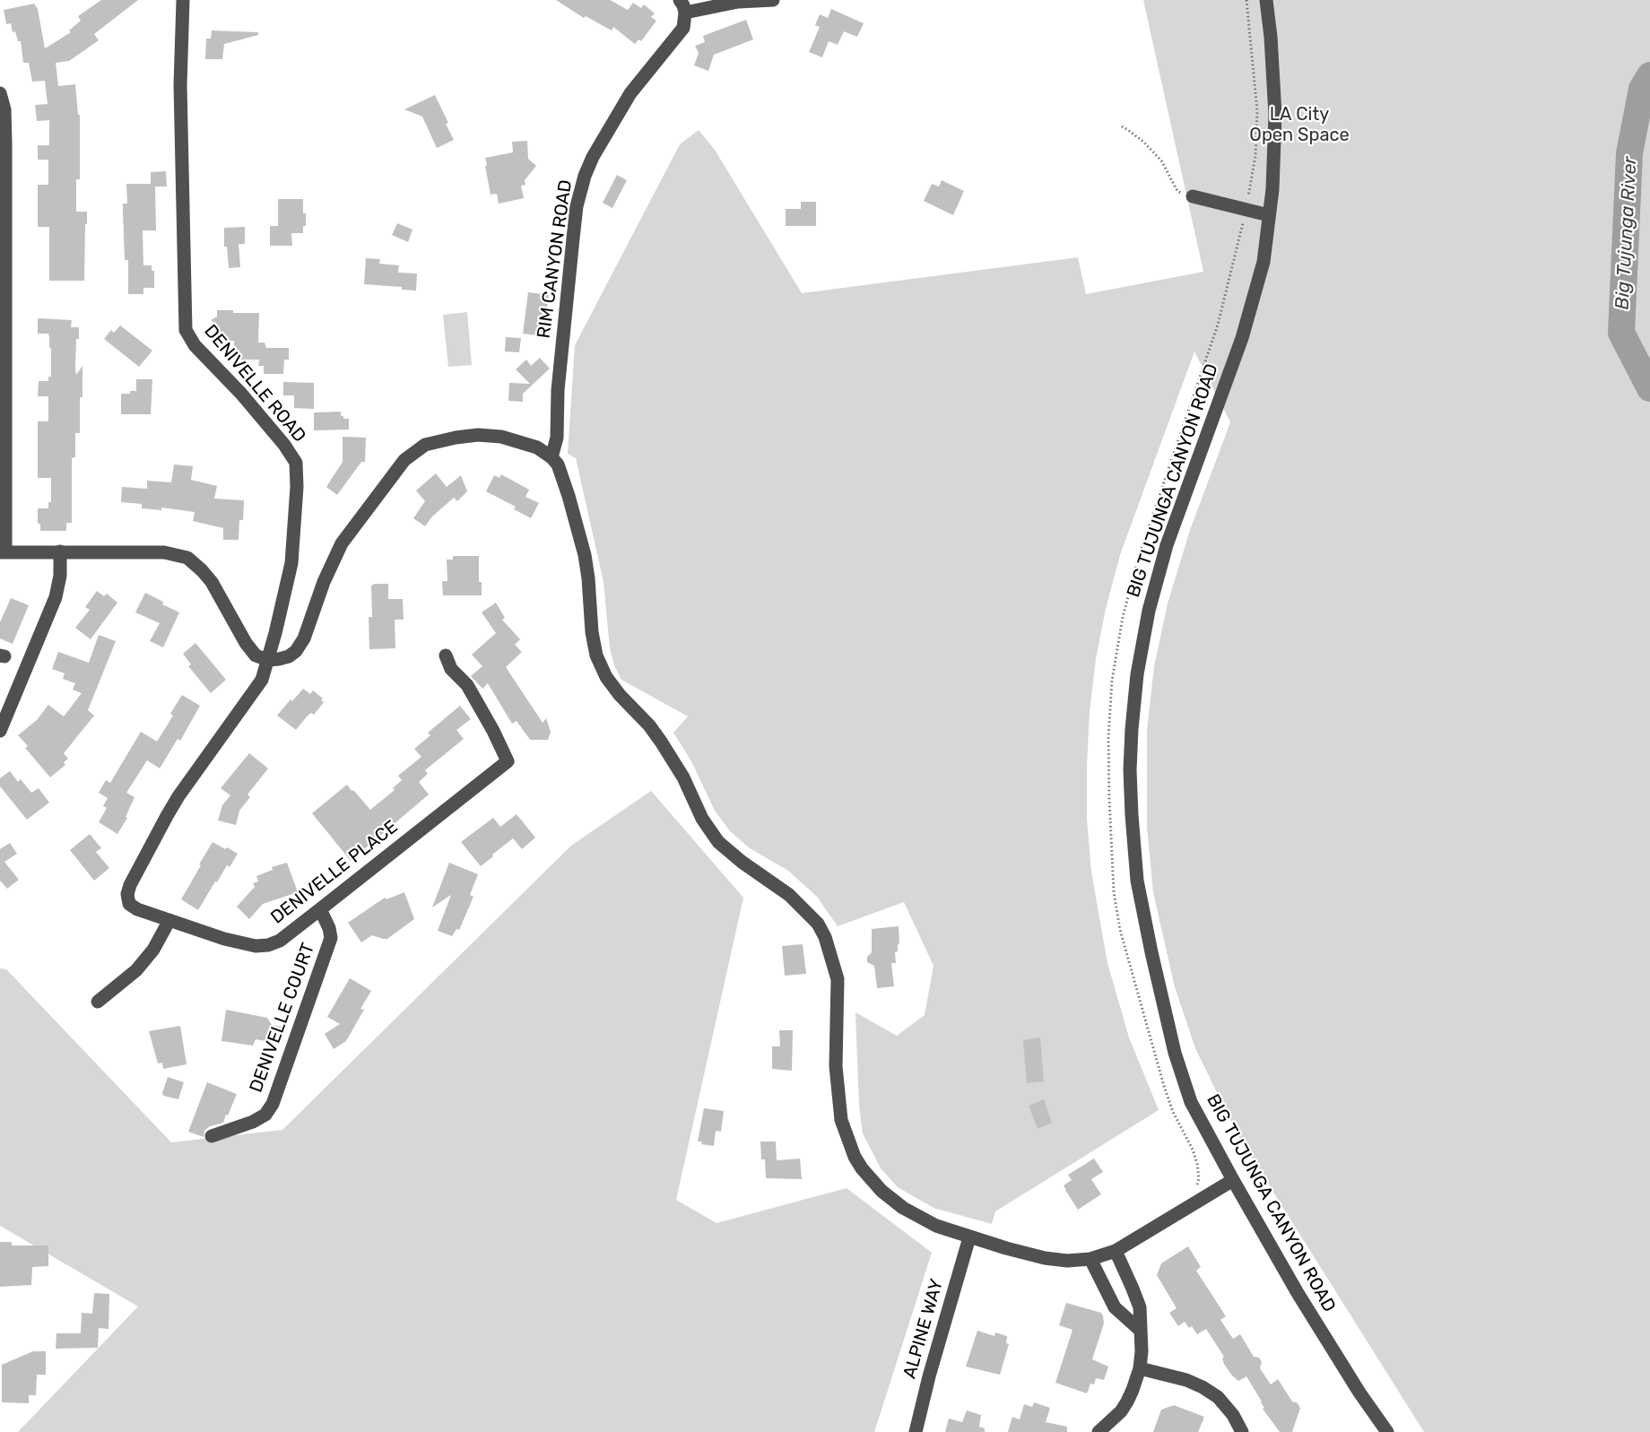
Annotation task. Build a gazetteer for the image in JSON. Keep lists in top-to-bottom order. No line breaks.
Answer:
{"streets":{"street":["RIM CANYON ROAD","DENIVELLE ROAD","BIG TUJUNGA CANYON ROAD","DENIVELLE PLACE","DENIVELLE COURT","ALPINE WAY"]},"crossings":[["DENIVELLE ROAD","DENIVELLE PLACE"],["DENIVELLE PLACE","DENIVELLE COURT"]],"water":["Big Tujunga River"],"parks":["LA City Open Space"]}
